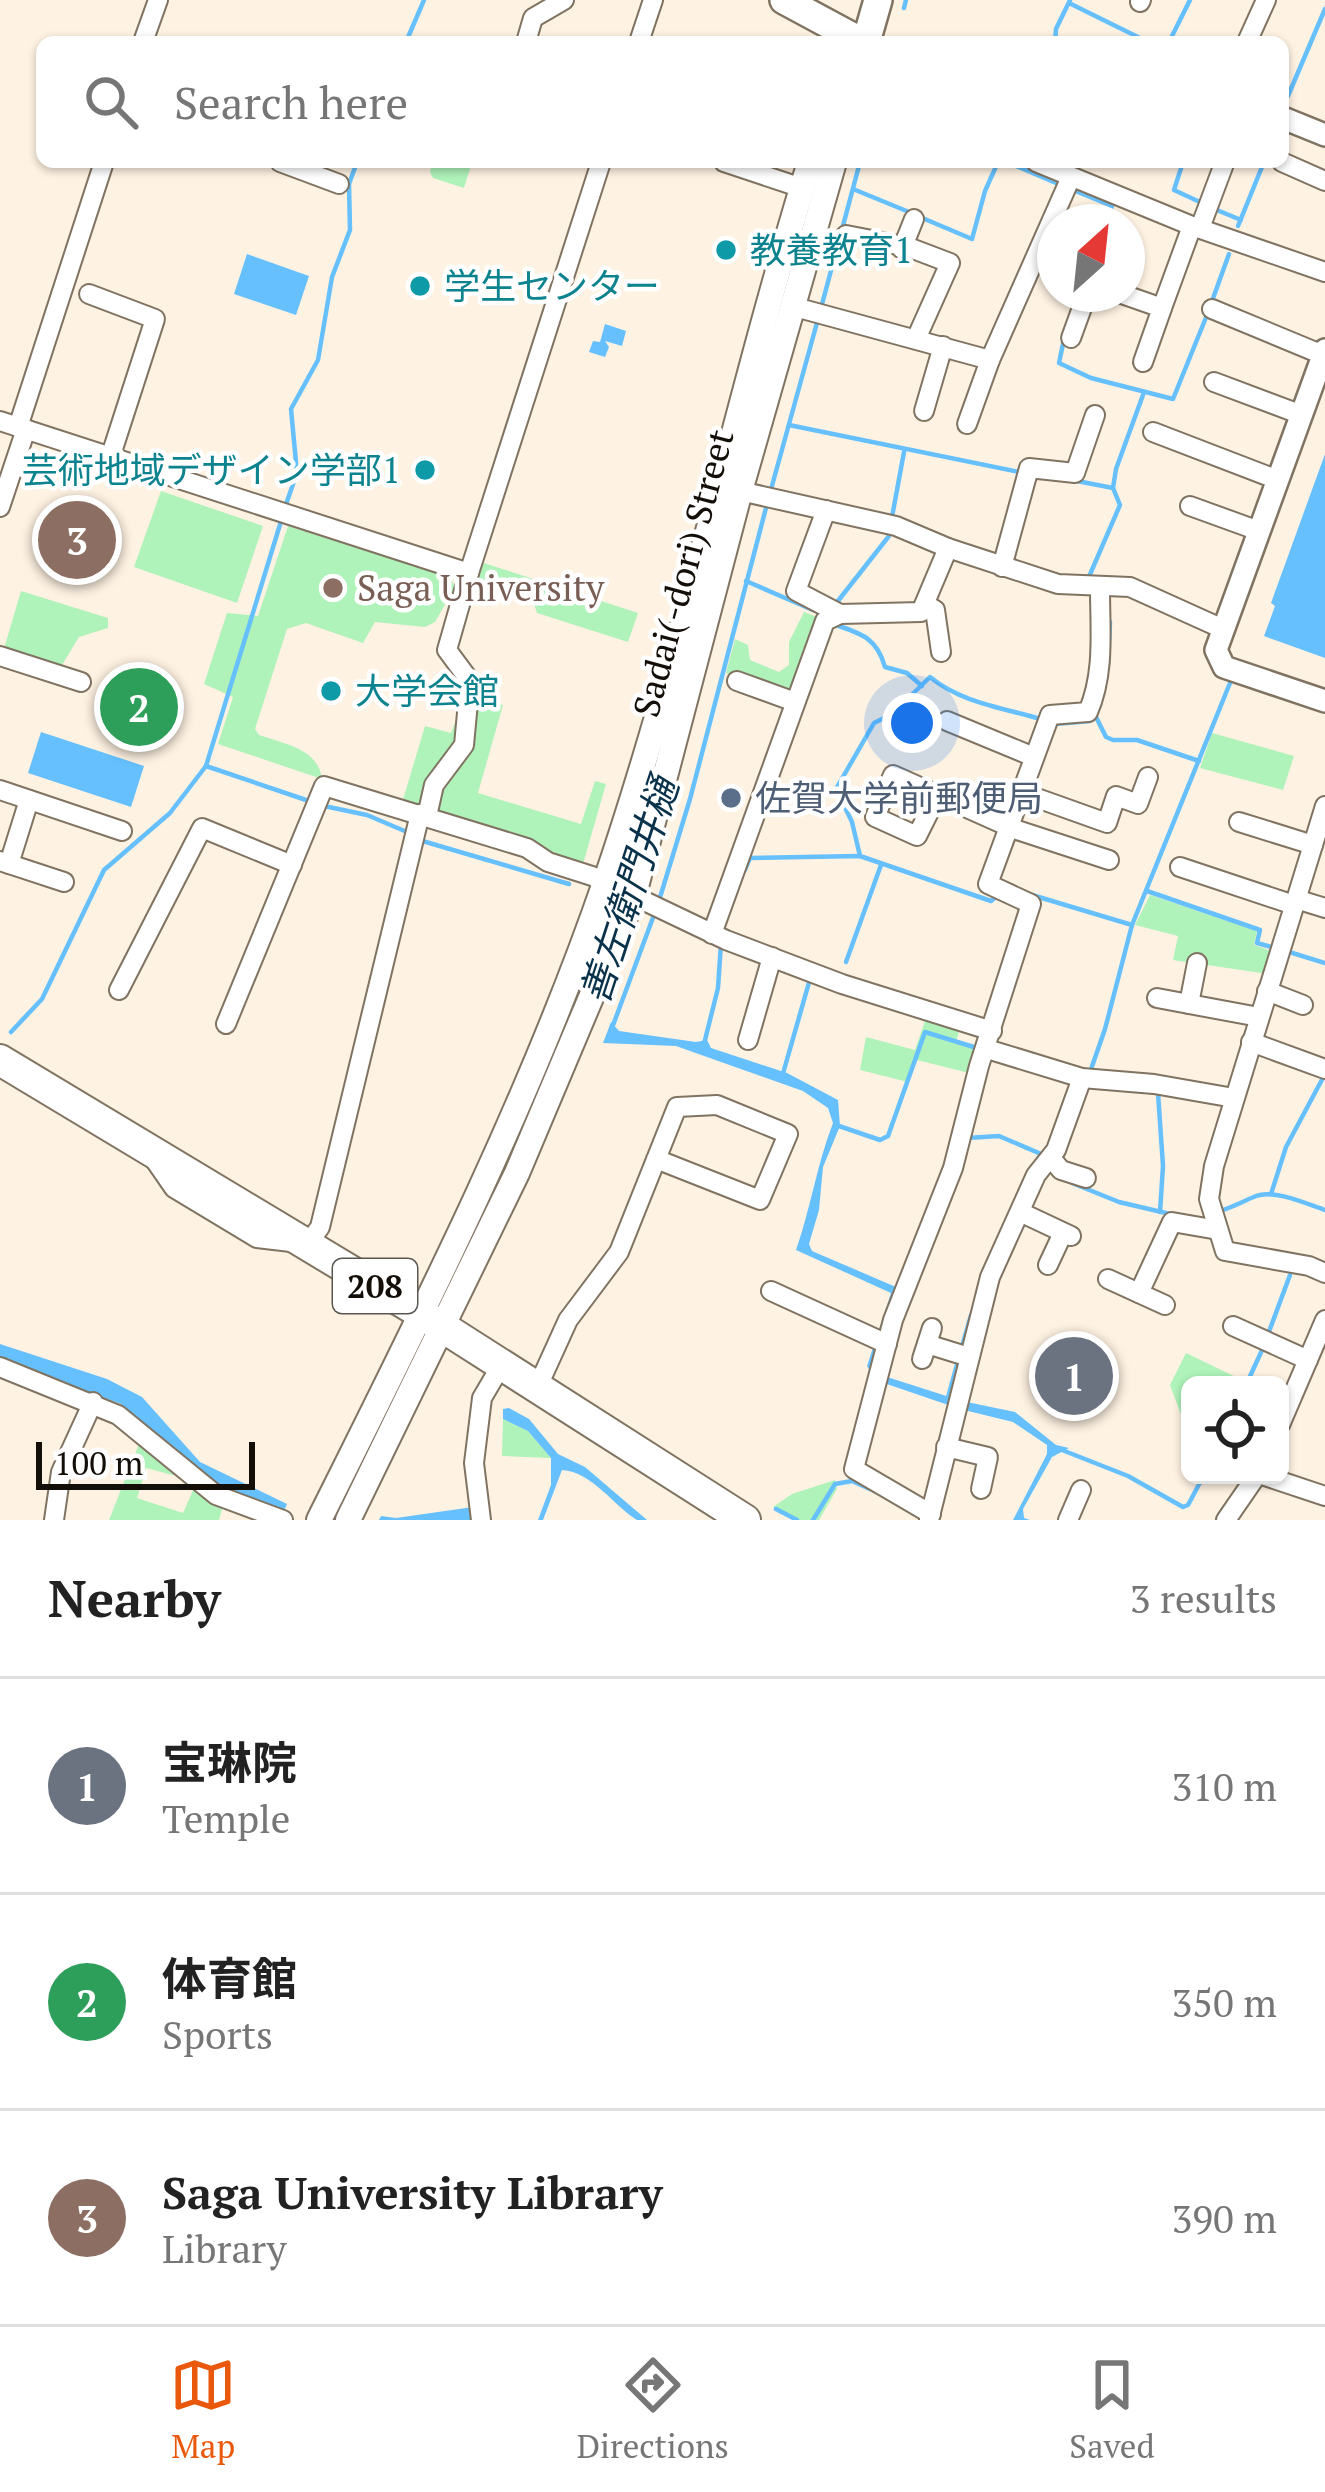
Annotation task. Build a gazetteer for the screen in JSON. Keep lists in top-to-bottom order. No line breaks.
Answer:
{"streets":{"highway":["208"],"main road":["Sadai(-dori) Street"]},"crossings":[["Sadai(-dori) Street","208"]],"water":["善左衛門井樋"],"places":["教養教育1","学生センター","芸術地域デザイン学部1","Saga University","大学会館","佐賀大学前郵便局"],"scale_bar":"100 m","north":"top right","page":{"search":"Search here","pins":["3","2","1"],"scale":"100 m","heading":["Nearby","3 results"],"list":[{"mark":"1","name":"宝琳院","note":"Temple","value":"310 m"},{"mark":"2","name":"体育館","note":"Sports","value":"350 m"},{"mark":"3","name":"Saga University Library","note":"Library","value":"390 m"}],"nav":["Map","Directions","Saved"]}}
